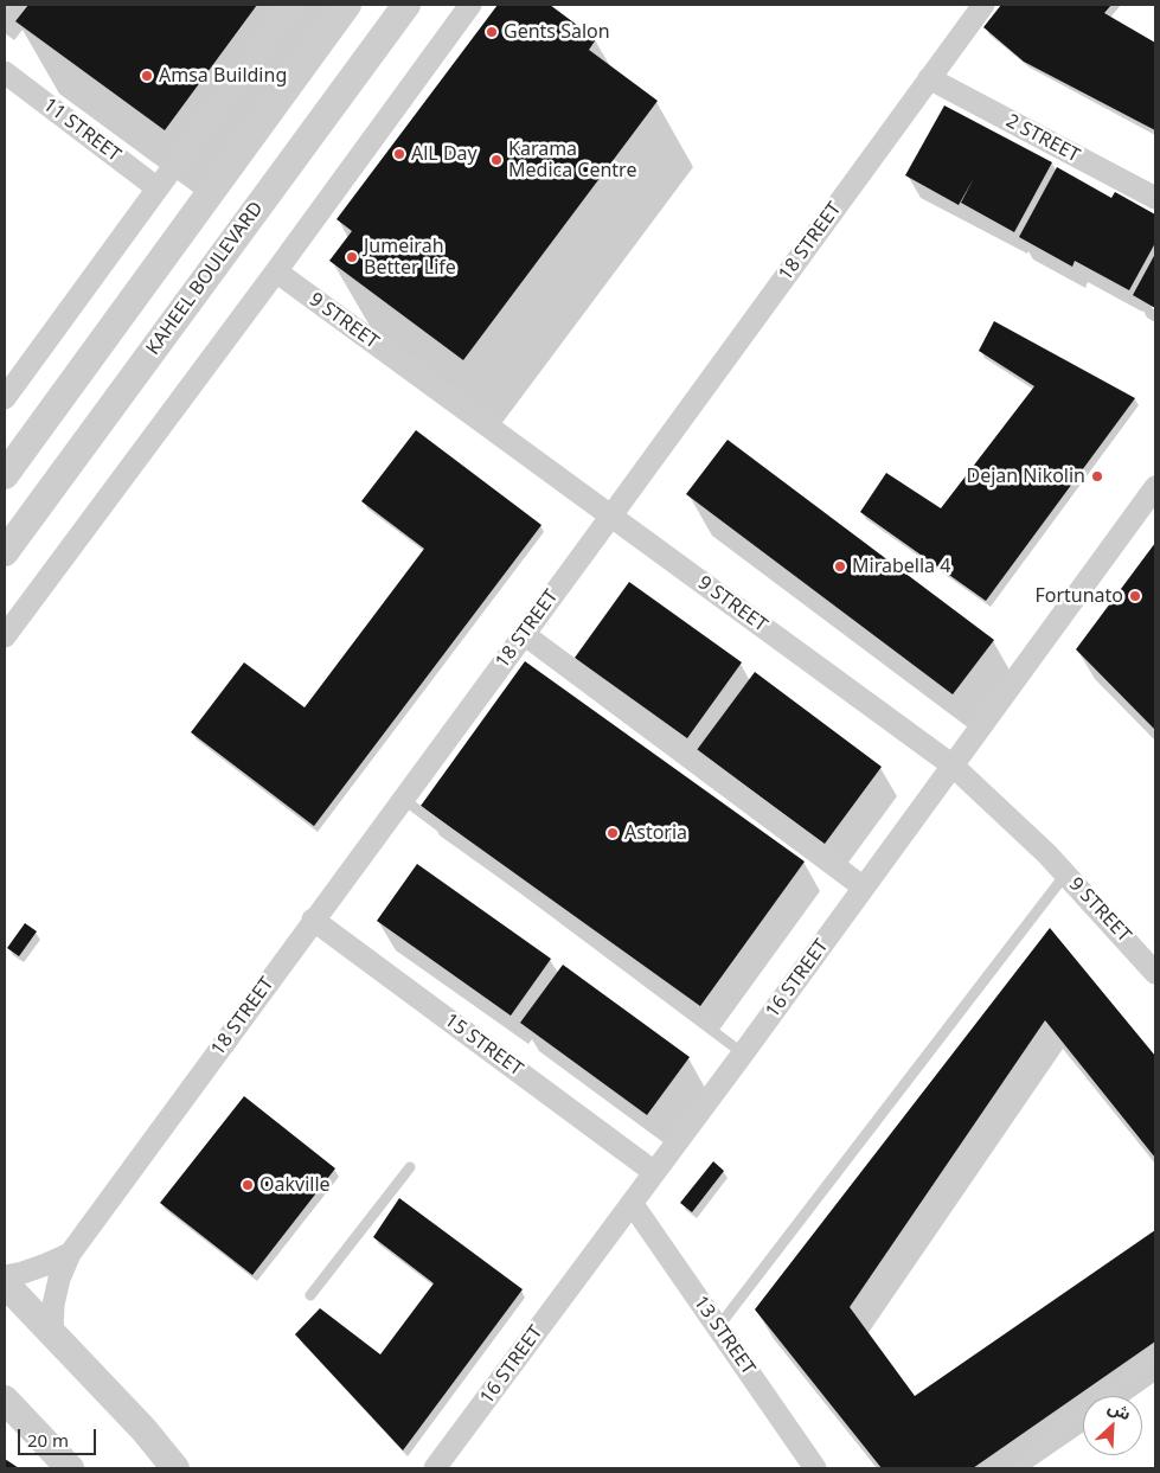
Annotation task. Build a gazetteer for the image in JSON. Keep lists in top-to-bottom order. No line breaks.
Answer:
{"streets":{"street":["11 STREET","2 STREET","18 STREET","KAHEEL BOULEVARD","9 STREET","16 STREET","15 STREET","13 STREET"]},"crossings":[["2 STREET","18 STREET"],["18 STREET","9 STREET"],["18 STREET","15 STREET"],["9 STREET","16 STREET"],["16 STREET","15 STREET"],["16 STREET","13 STREET"]],"places":["Gents Salon","Amsa Building","AlL Day","Karama Medica Centre","Jumeirah Better Life","Dejan Nikolin","Mirabella 4","Fortunato","Astoria","Oakville"],"scale_bar":"20 m","north":"top right"}
